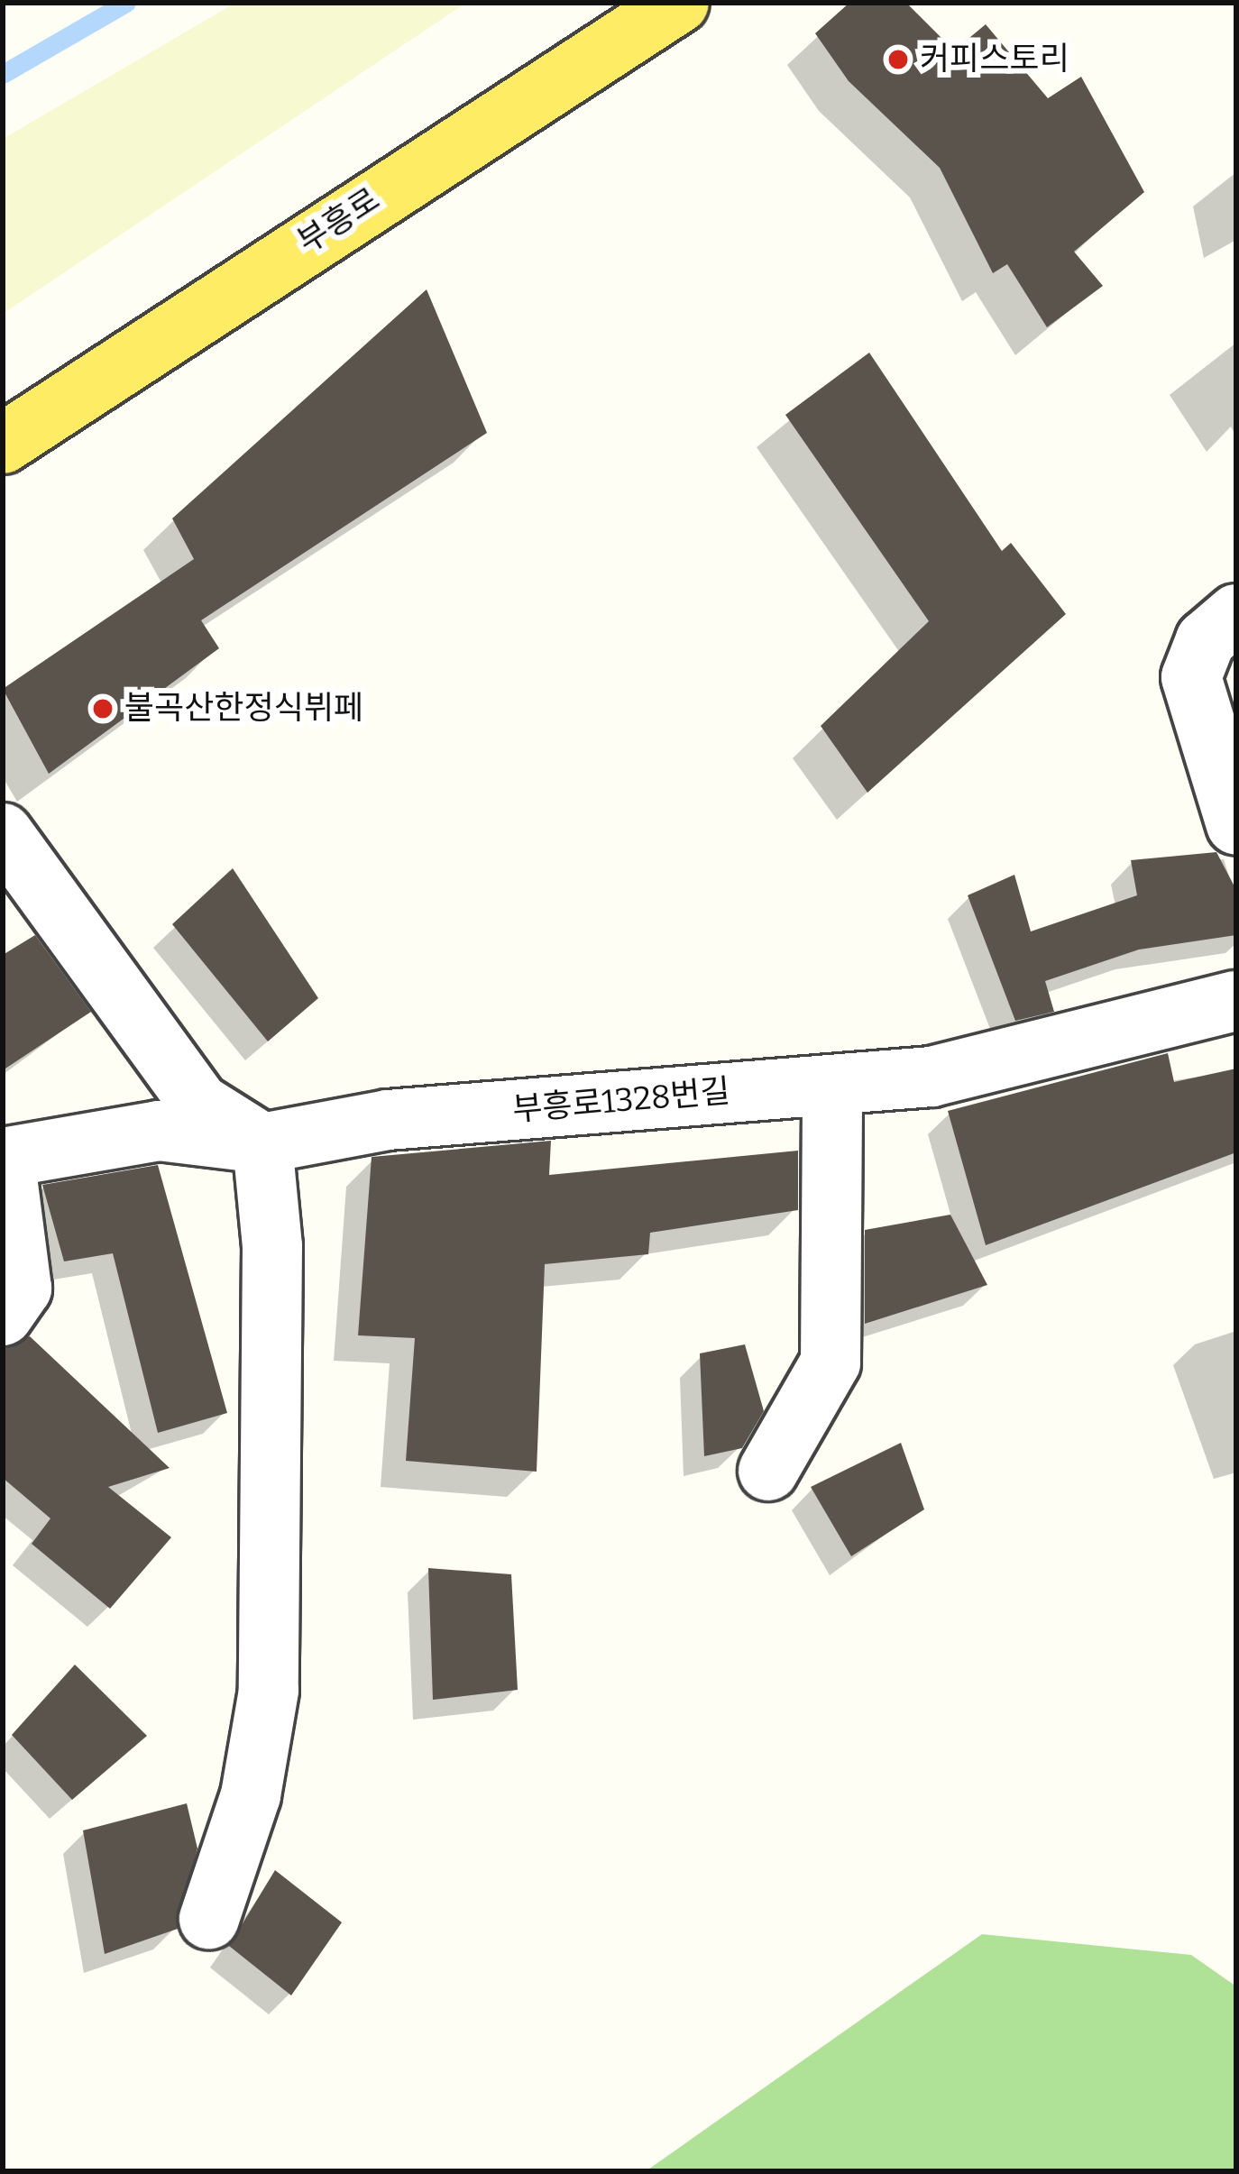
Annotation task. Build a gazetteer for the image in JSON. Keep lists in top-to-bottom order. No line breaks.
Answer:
{"streets":{"main road":["부흥로"],"street":["부흥로1328번길"]},"places":["커피스토리","불곡산한정식뷔페"]}
